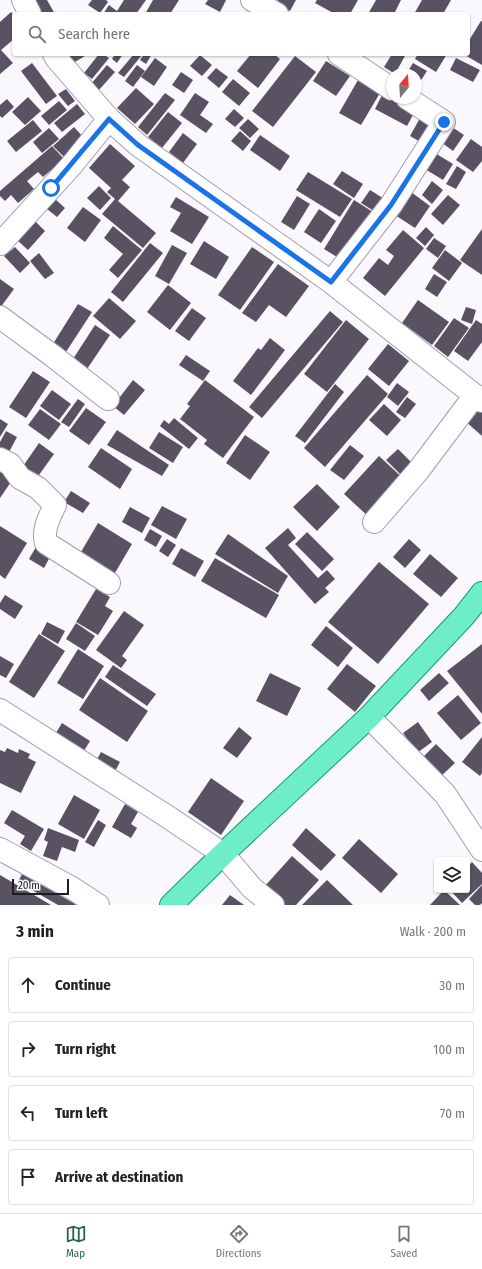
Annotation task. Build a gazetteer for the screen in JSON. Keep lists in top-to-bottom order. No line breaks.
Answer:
{"scale_bar":"20 m","north":"top","page":{"search":"Search here","scale":"20 m","heading":["3 min","Walk · 200 m"],"list":[["Continue","30 m"],["Turn right","100 m"],["Turn left","70 m"],"Arrive at destination"],"nav":["Map","Directions","Saved"]}}
